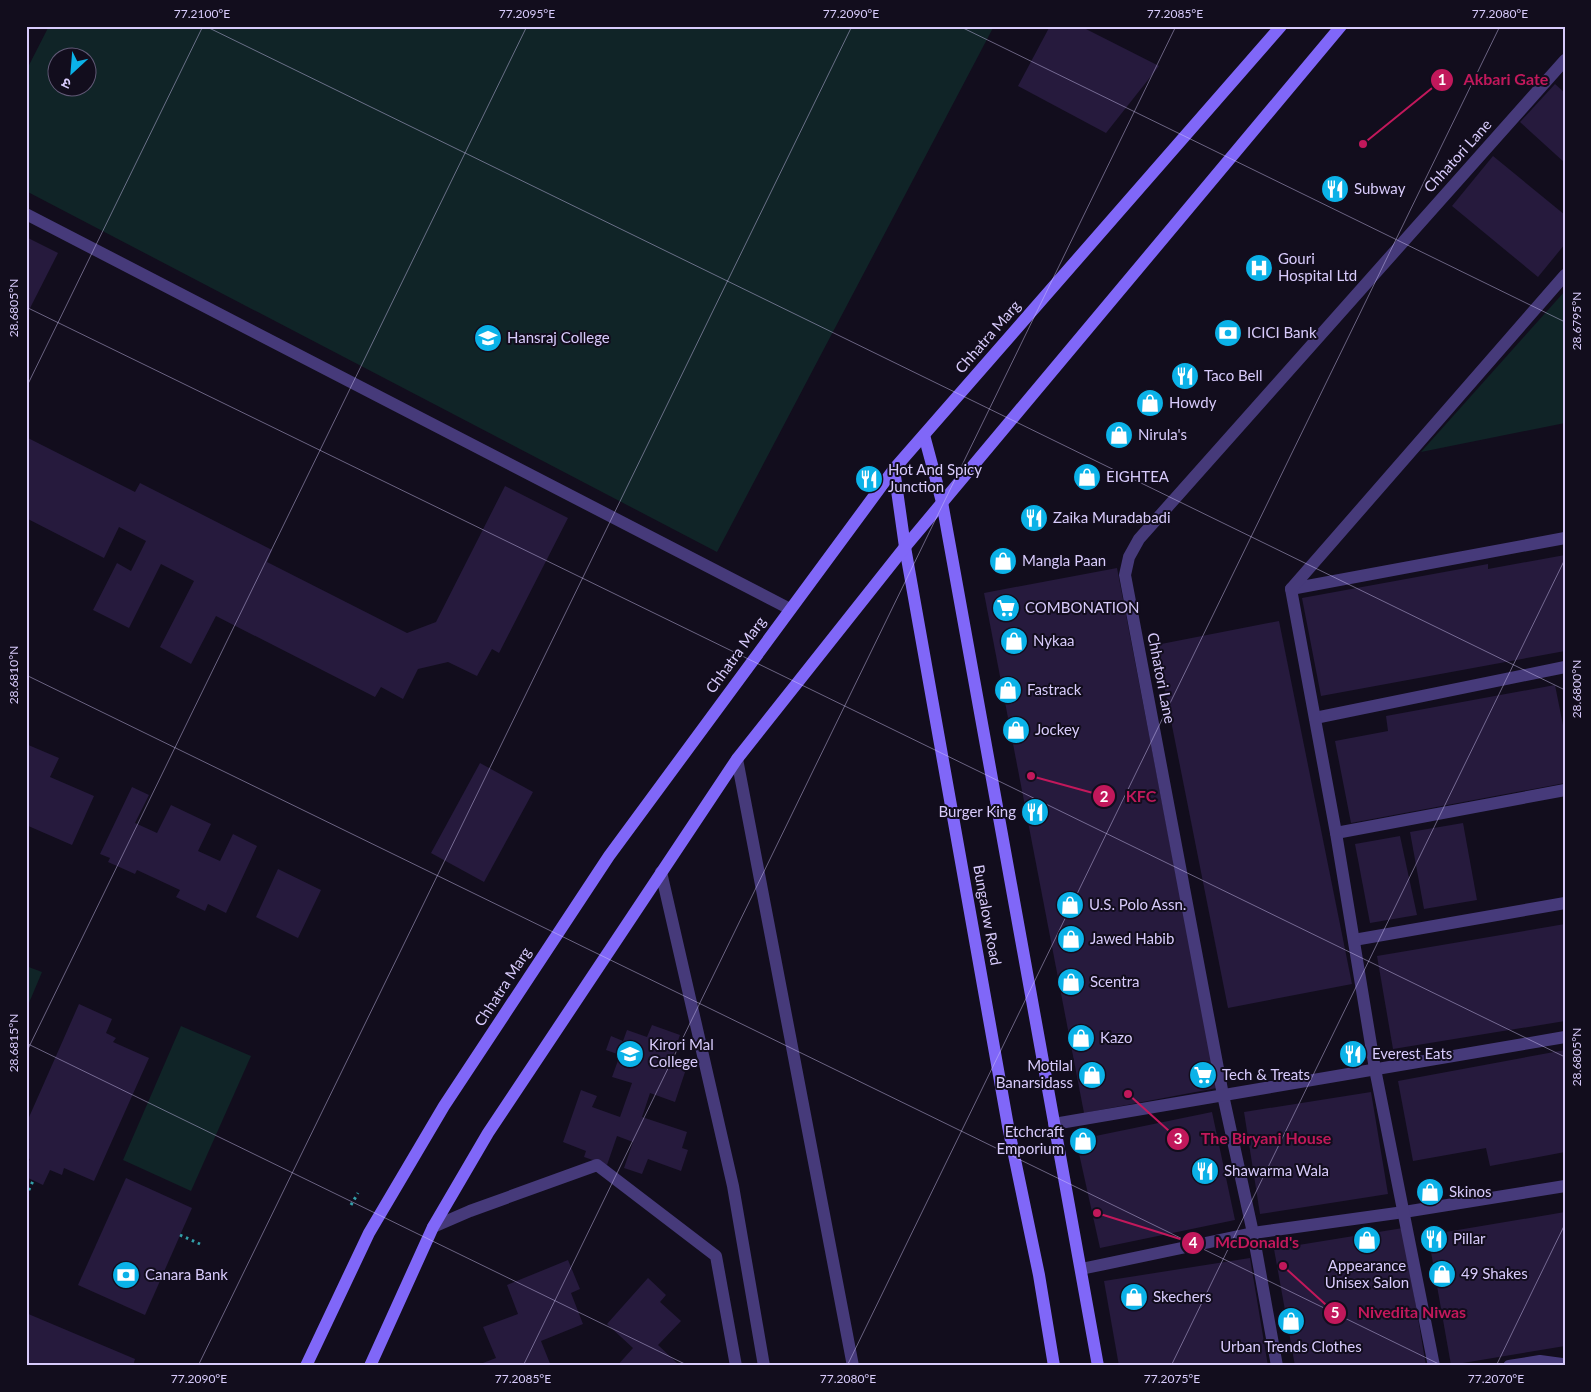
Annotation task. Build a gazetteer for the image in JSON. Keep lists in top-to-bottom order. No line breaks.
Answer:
{"streets":{"street":["Chhatori Lane","Chhatra Marg","Bungalow Road"]},"crossings":[["Chhatra Marg","Bungalow Road"]],"places":{"other":["Akbari Gate","KFC","The Biryani House","McDonald's","Nivedita Niwas"],"restaurant":["Subway","Taco Bell","Hot And Spicy Junction","Zaika Muradabadi","Burger King","Everest Eats","Shawarma Wala","Pillar"],"hospital":["Gouri Hospital Ltd"],"bank":["ICICI Bank","Canara Bank"],"school or university":["Hansraj College","Kirori Mal College"],"shop":["Howdy","Nirula's","EIGHTEA","Mangla Paan","Nykaa","Fastrack","Jockey","U.S. Polo Assn.","Jawed Habib","Scentra","Kazo","Motilal Banarsidass","Etchcraft Emporium","Skinos","Appearance Unisex Salon","49 Shakes","Skechers","Urban Trends Clothes"],"supermarket":["COMBONATION","Tech & Treats"]},"north":"bottom left","coordinates":["77.2100°E","77.2095°E","77.2090°E","77.2085°E","77.2080°E","28.6805°N","28.6795°N","28.6810°N","28.6800°N","28.6815°N","77.2075°E","77.2070°E"]}
